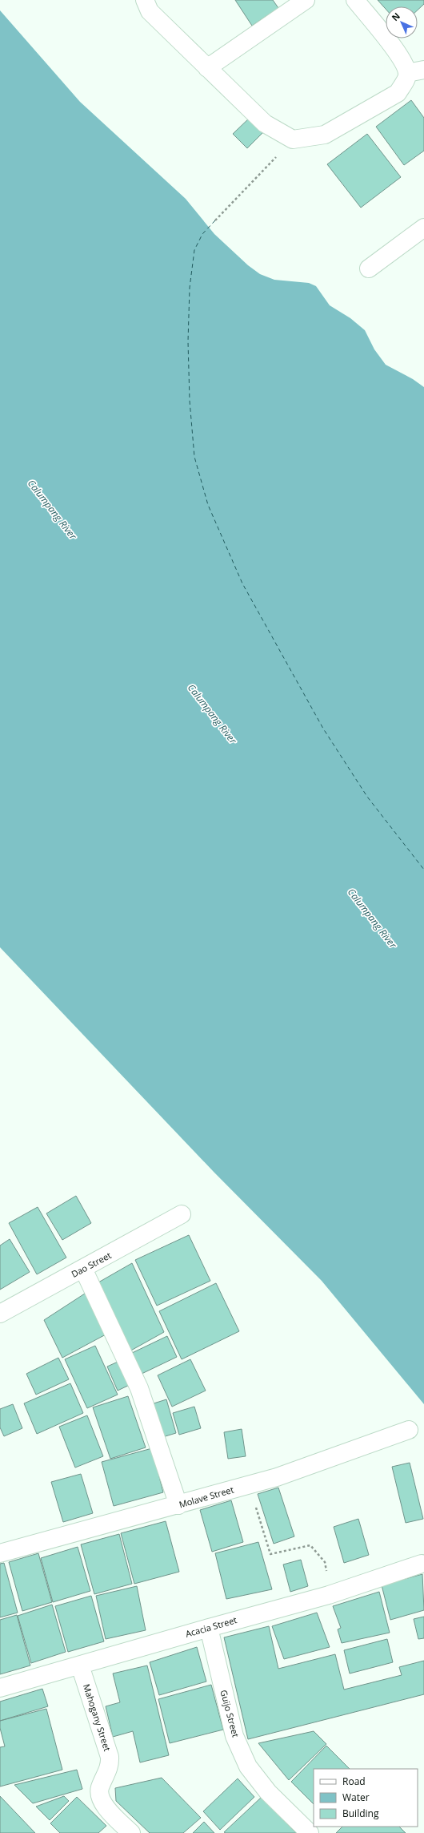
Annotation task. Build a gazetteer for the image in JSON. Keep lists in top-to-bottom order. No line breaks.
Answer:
{"streets":{"street":["Dao Street","Molave Street","Acacia Street","Guijo Street","Mahogany Street"]},"crossings":[["Acacia Street","Guijo Street"],["Acacia Street","Mahogany Street"]],"water":["Calumpang River"],"legend":["Road","Water","Building"],"north":"top left"}
